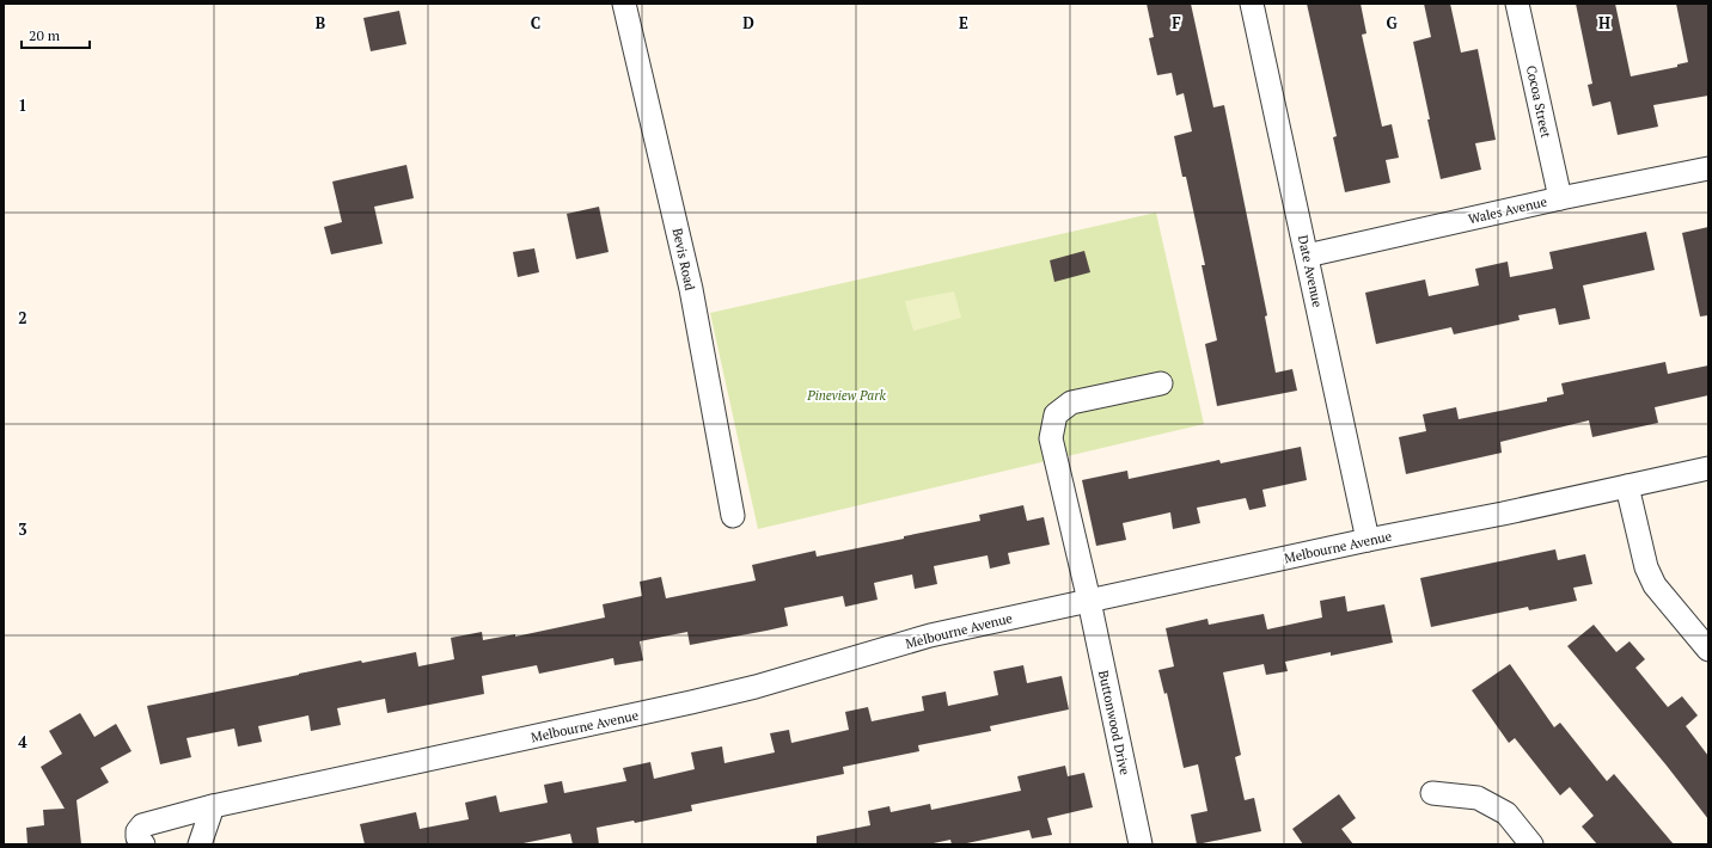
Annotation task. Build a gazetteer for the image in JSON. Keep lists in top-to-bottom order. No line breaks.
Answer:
{"streets":{"street":["Cocoa Street","Wales Avenue","Bevis Road","Date Avenue","Melbourne Avenue","Buttonwood Drive"]},"crossings":[["Cocoa Street","Wales Avenue"],["Wales Avenue","Date Avenue"],["Date Avenue","Melbourne Avenue"],["Melbourne Avenue","Buttonwood Drive"]],"parks":["Pineview Park"],"scale_bar":"20 m","grid":{"columns":["B","C","D","E","F","G","H"],"rows":["1","2","3","4"]}}
